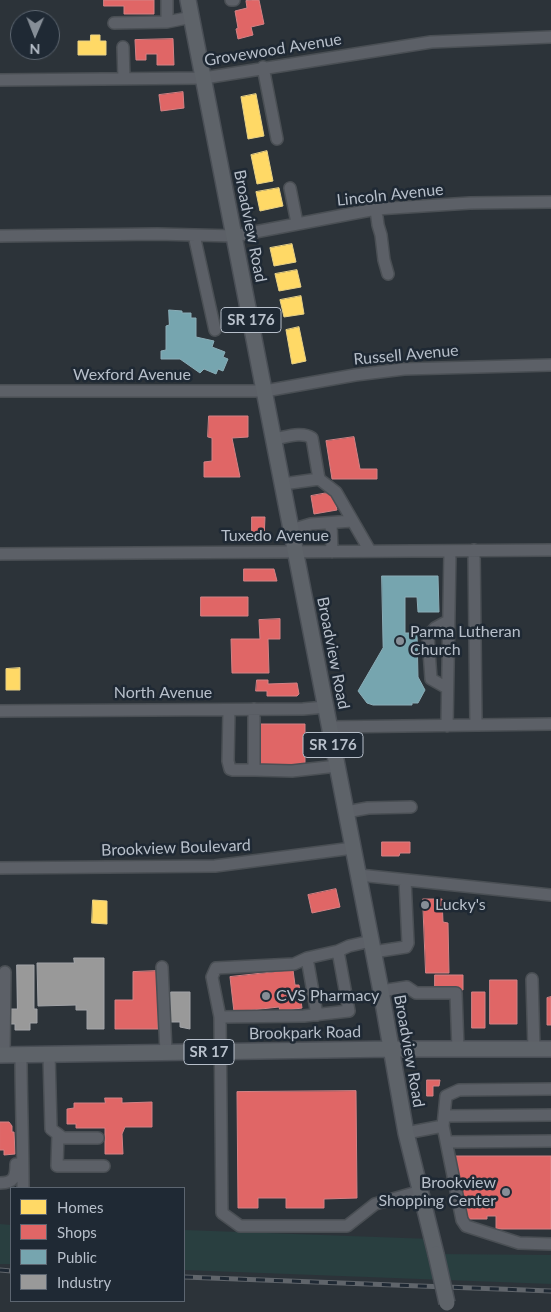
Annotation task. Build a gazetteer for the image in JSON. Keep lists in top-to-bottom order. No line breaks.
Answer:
{"streets":{"main road":["Broadview Road","SR 176","Brookpark Road","SR 17"],"street":["Grovewood Avenue","Lincoln Avenue","Russell Avenue","Wexford Avenue","Tuxedo Avenue","North Avenue","Brookview Boulevard"]},"crossings":[["Grovewood Avenue","Broadview Road"],["Lincoln Avenue","Broadview Road"],["Broadview Road","Russell Avenue"],["Broadview Road","Wexford Avenue"],["Broadview Road","Tuxedo Avenue"],["Broadview Road","North Avenue"],["Broadview Road","Brookview Boulevard"],["Broadview Road","Brookpark Road"],["Russell Avenue","Wexford Avenue"]],"places":["Parma Lutheran Church","Lucky's","CVS Pharmacy","Brookview Shopping Center"],"legend":["Homes","Shops","Public","Industry"],"north":"bottom"}
